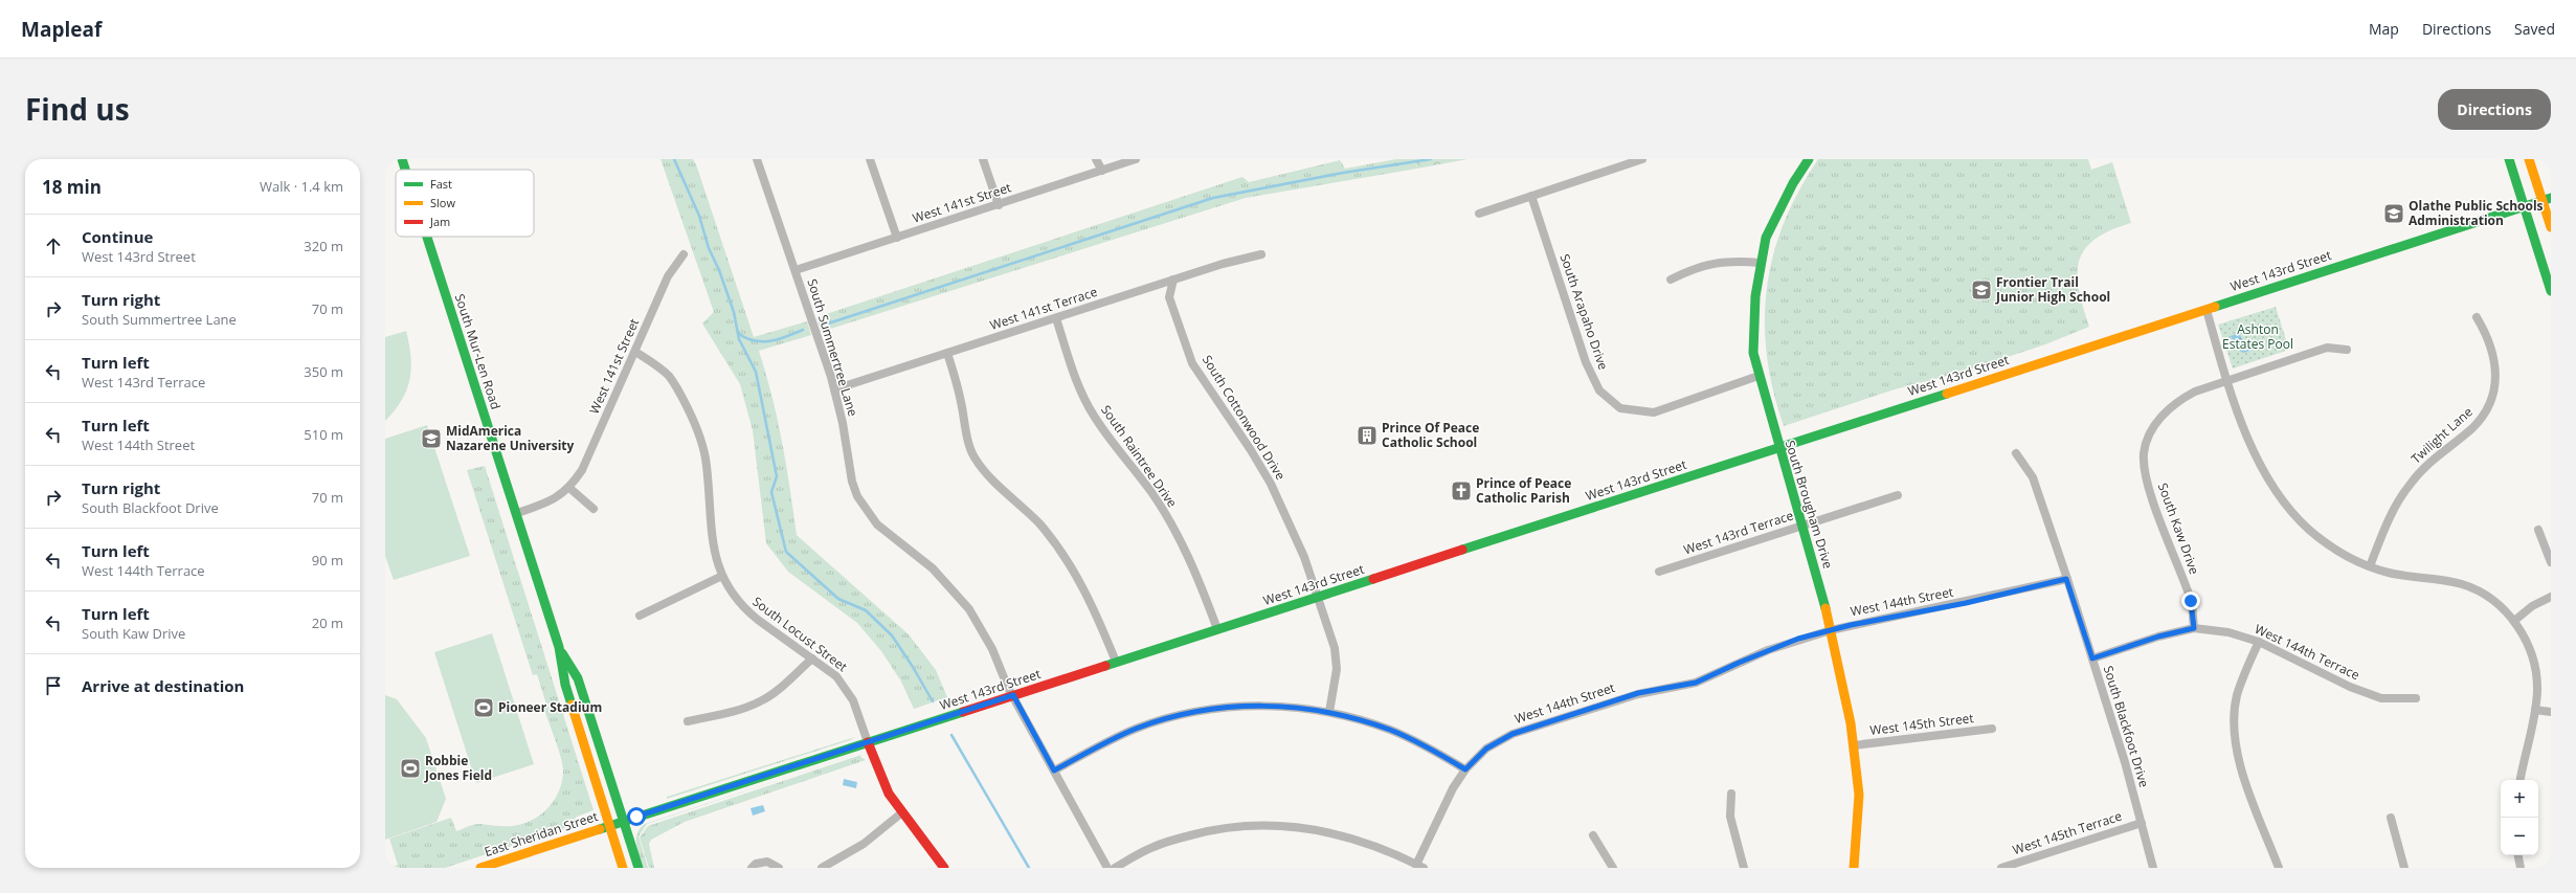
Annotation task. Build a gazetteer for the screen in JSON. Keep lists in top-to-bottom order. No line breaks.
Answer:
{"streets":{"street":["West 141st Street","West 143rd Street","West 141st Terrace","South Arapaho Drive","South Summertree Lane","South Mur-Len Road","South Cottonwood Drive","Twilight Lane","South Raintree Drive","South Brougham Drive","South Kaw Drive","West 143rd Terrace","West 144th Street","South Locust Street","West 144th Terrace","West 145th Street","South Blackfoot Drive","West 145th Terrace","East Sheridan Street"]},"crossings":[["West 141st Street","South Summertree Lane"],["West 141st Street","South Mur-Len Road"],["West 141st Street","South Locust Street"],["West 143rd Street","South Summertree Lane"],["West 143rd Street","South Mur-Len Road"],["West 143rd Street","South Cottonwood Drive"],["West 143rd Street","South Raintree Drive"],["West 143rd Street","South Brougham Drive"],["West 143rd Street","South Locust Street"],["West 143rd Street","East Sheridan Street"],["West 141st Terrace","South Summertree Lane"],["West 141st Terrace","South Cottonwood Drive"],["West 141st Terrace","South Raintree Drive"],["South Arapaho Drive","South Brougham Drive"],["South Mur-Len Road","East Sheridan Street"],["South Brougham Drive","West 143rd Terrace"],["South Brougham Drive","West 144th Street"],["South Brougham Drive","West 145th Street"],["South Kaw Drive","West 144th Terrace"],["West 144th Street","South Blackfoot Drive"],["West 144th Terrace","South Blackfoot Drive"],["South Blackfoot Drive","West 145th Terrace"]],"parks":["Ashton Estates Pool"],"places":{"school or university":["Olathe Public Schools Administration","Frontier Trail Junior High School","MidAmerica Nazarene University"],"building":["Prince Of Peace Catholic School"],"church":["Prince of Peace Catholic Parish"],"sports":["Pioneer Stadium","Robbie Jones Field"]},"legend":["Fast","Slow","Jam"],"page":{"header":"Mapleaf","nav":["Map","Directions","Saved"],"title":"Find us","buttons":"Directions","heading":["18 min","Walk · 1.4 km"],"list":[["Continue","West 143rd Street","320 m"],["Turn right","South Summertree Lane","70 m"],["Turn left","West 143rd Terrace","350 m"],["Turn left","West 144th Street","510 m"],["Turn right","South Blackfoot Drive","70 m"],["Turn left","West 144th Terrace","90 m"],["Turn left","South Kaw Drive","20 m"],"Arrive at destination"],"map_buttons":["+","−"]}}
